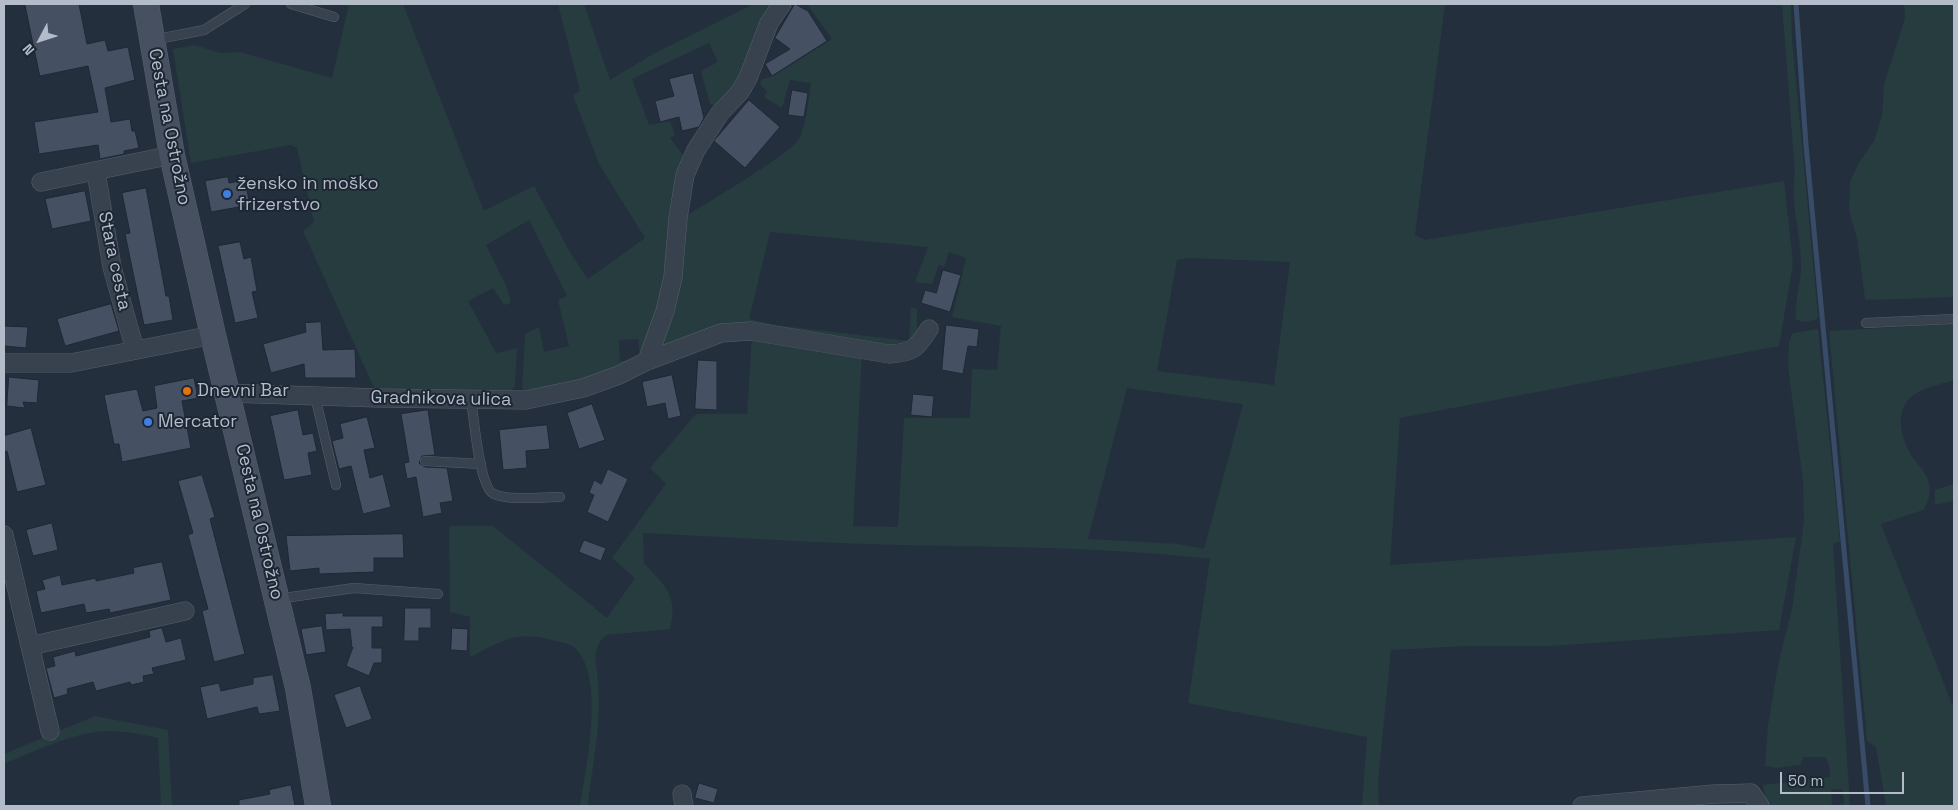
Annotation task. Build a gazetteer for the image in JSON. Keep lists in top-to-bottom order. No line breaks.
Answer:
{"streets":{"street":["Cesta na Ostrožno","Stara cesta","Gradnikova ulica"]},"crossings":[["Cesta na Ostrožno","Gradnikova ulica"]],"places":["žensko in moško frizerstvo","Dnevni Bar","Mercator"],"scale_bar":"50 m","north":"bottom left"}
